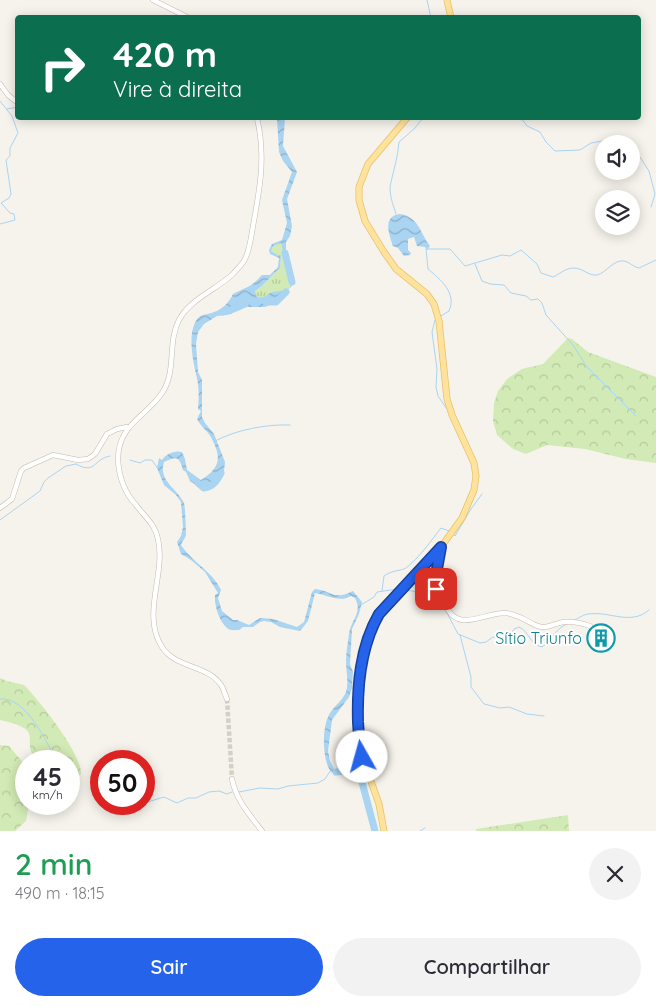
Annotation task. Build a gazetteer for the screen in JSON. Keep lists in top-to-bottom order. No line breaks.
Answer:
{"places":{"building":["Sítio Triunfo"]},"page":{"turn":["420 m","Vire à direita"],"speed":"45 km/h","limit":"50","heading":["2 min","490 m · 18:15"],"buttons":["Sair","Compartilhar"]}}
